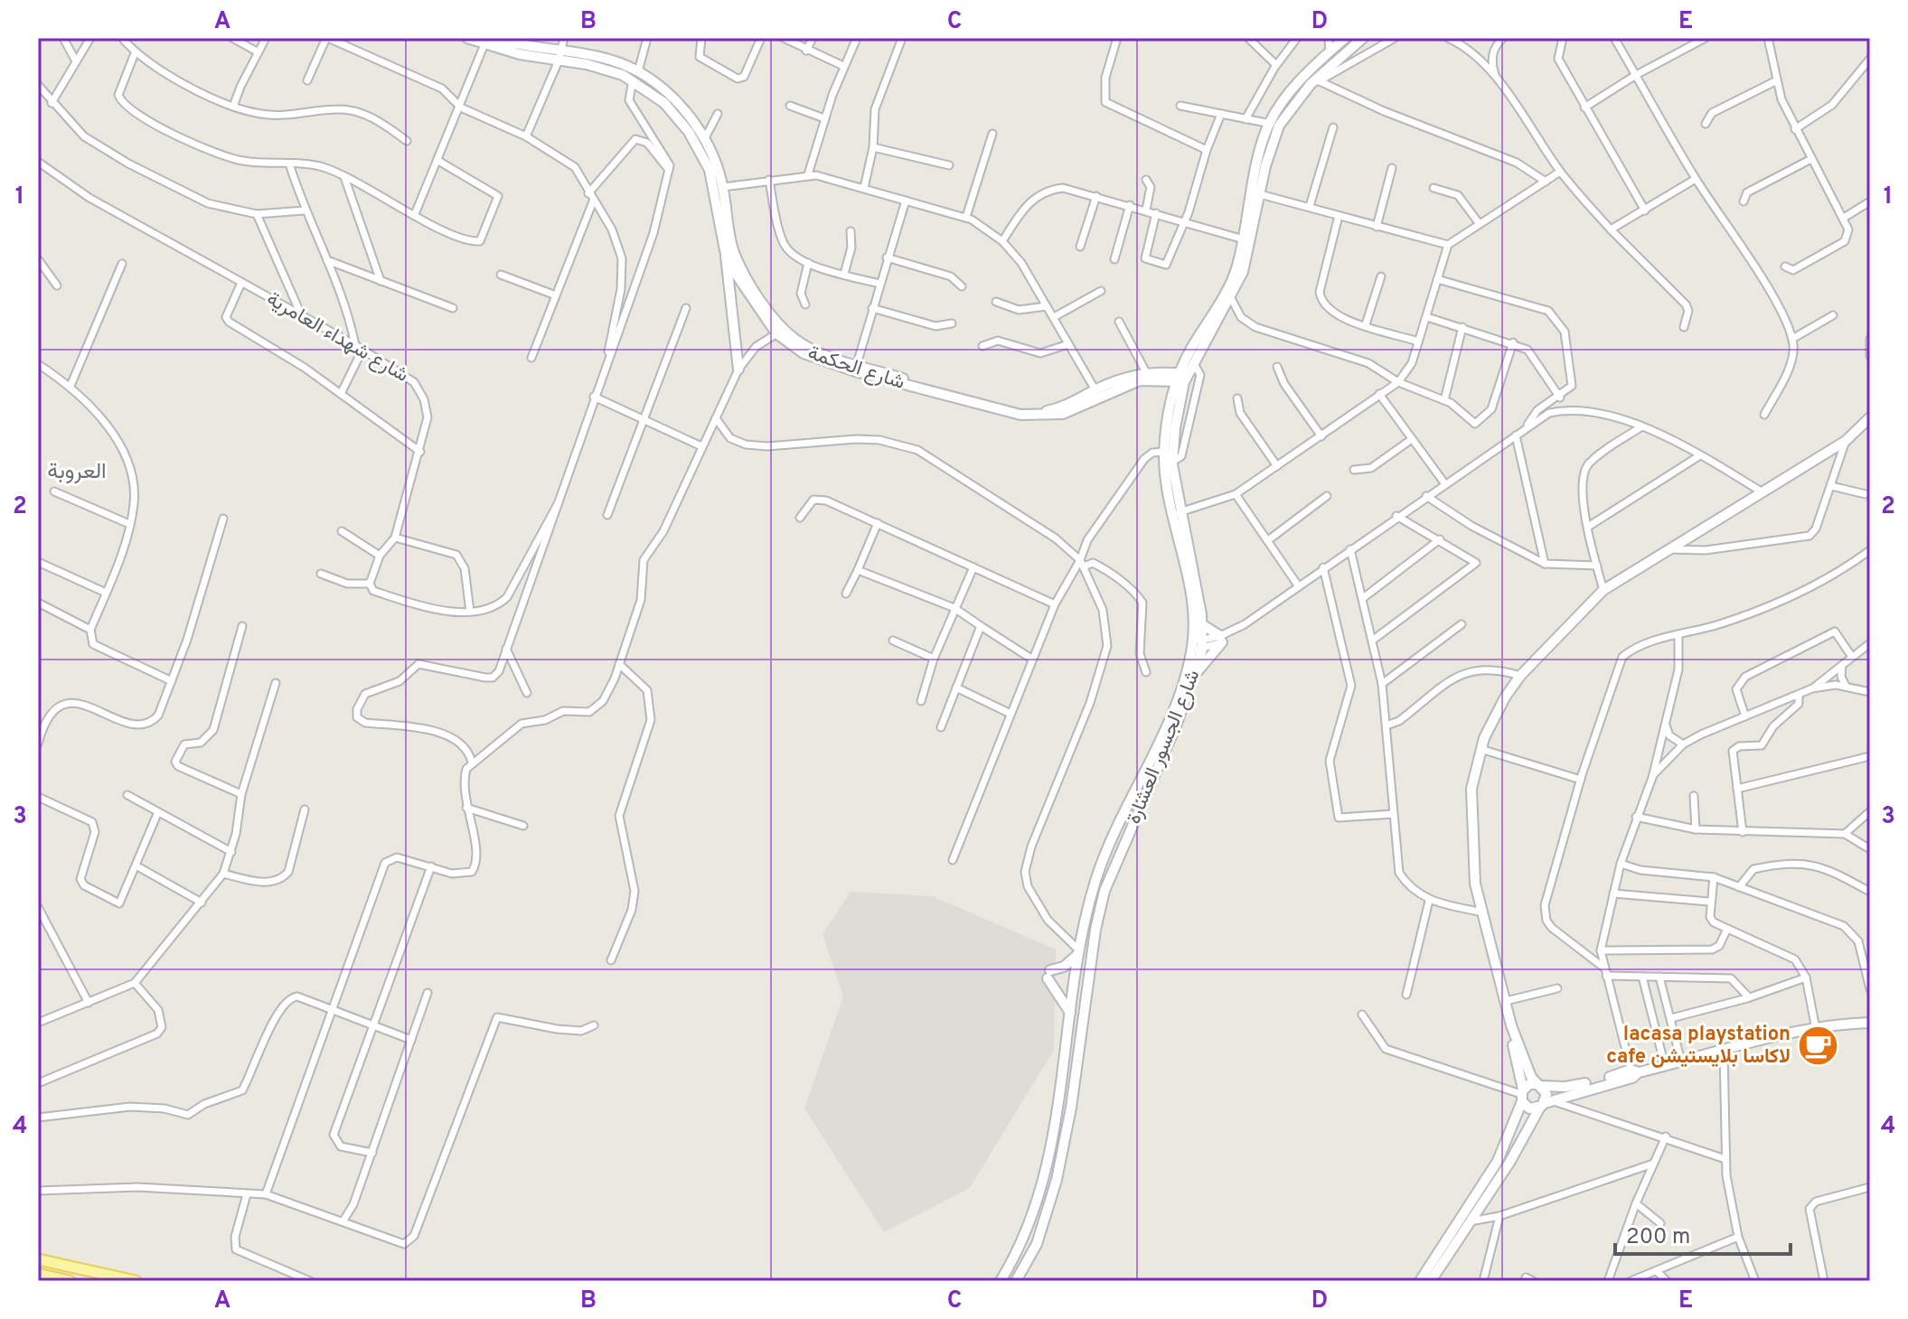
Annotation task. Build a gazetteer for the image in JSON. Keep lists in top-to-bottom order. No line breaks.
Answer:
{"streets":{"street":["شارع شهداء العامرية","شارع الحكمة","شارع الجسور العشارة"]},"crossings":[["شارع الحكمة","شارع الجسور العشارة"]],"districts":["العروبة"],"places":{"cafe":["lacasa playstation cafe لاكاسا بلايستيشن"]},"scale_bar":"200 m","grid":{"columns":["A","B","C","D","E"],"rows":["1","2","3","4"]}}
